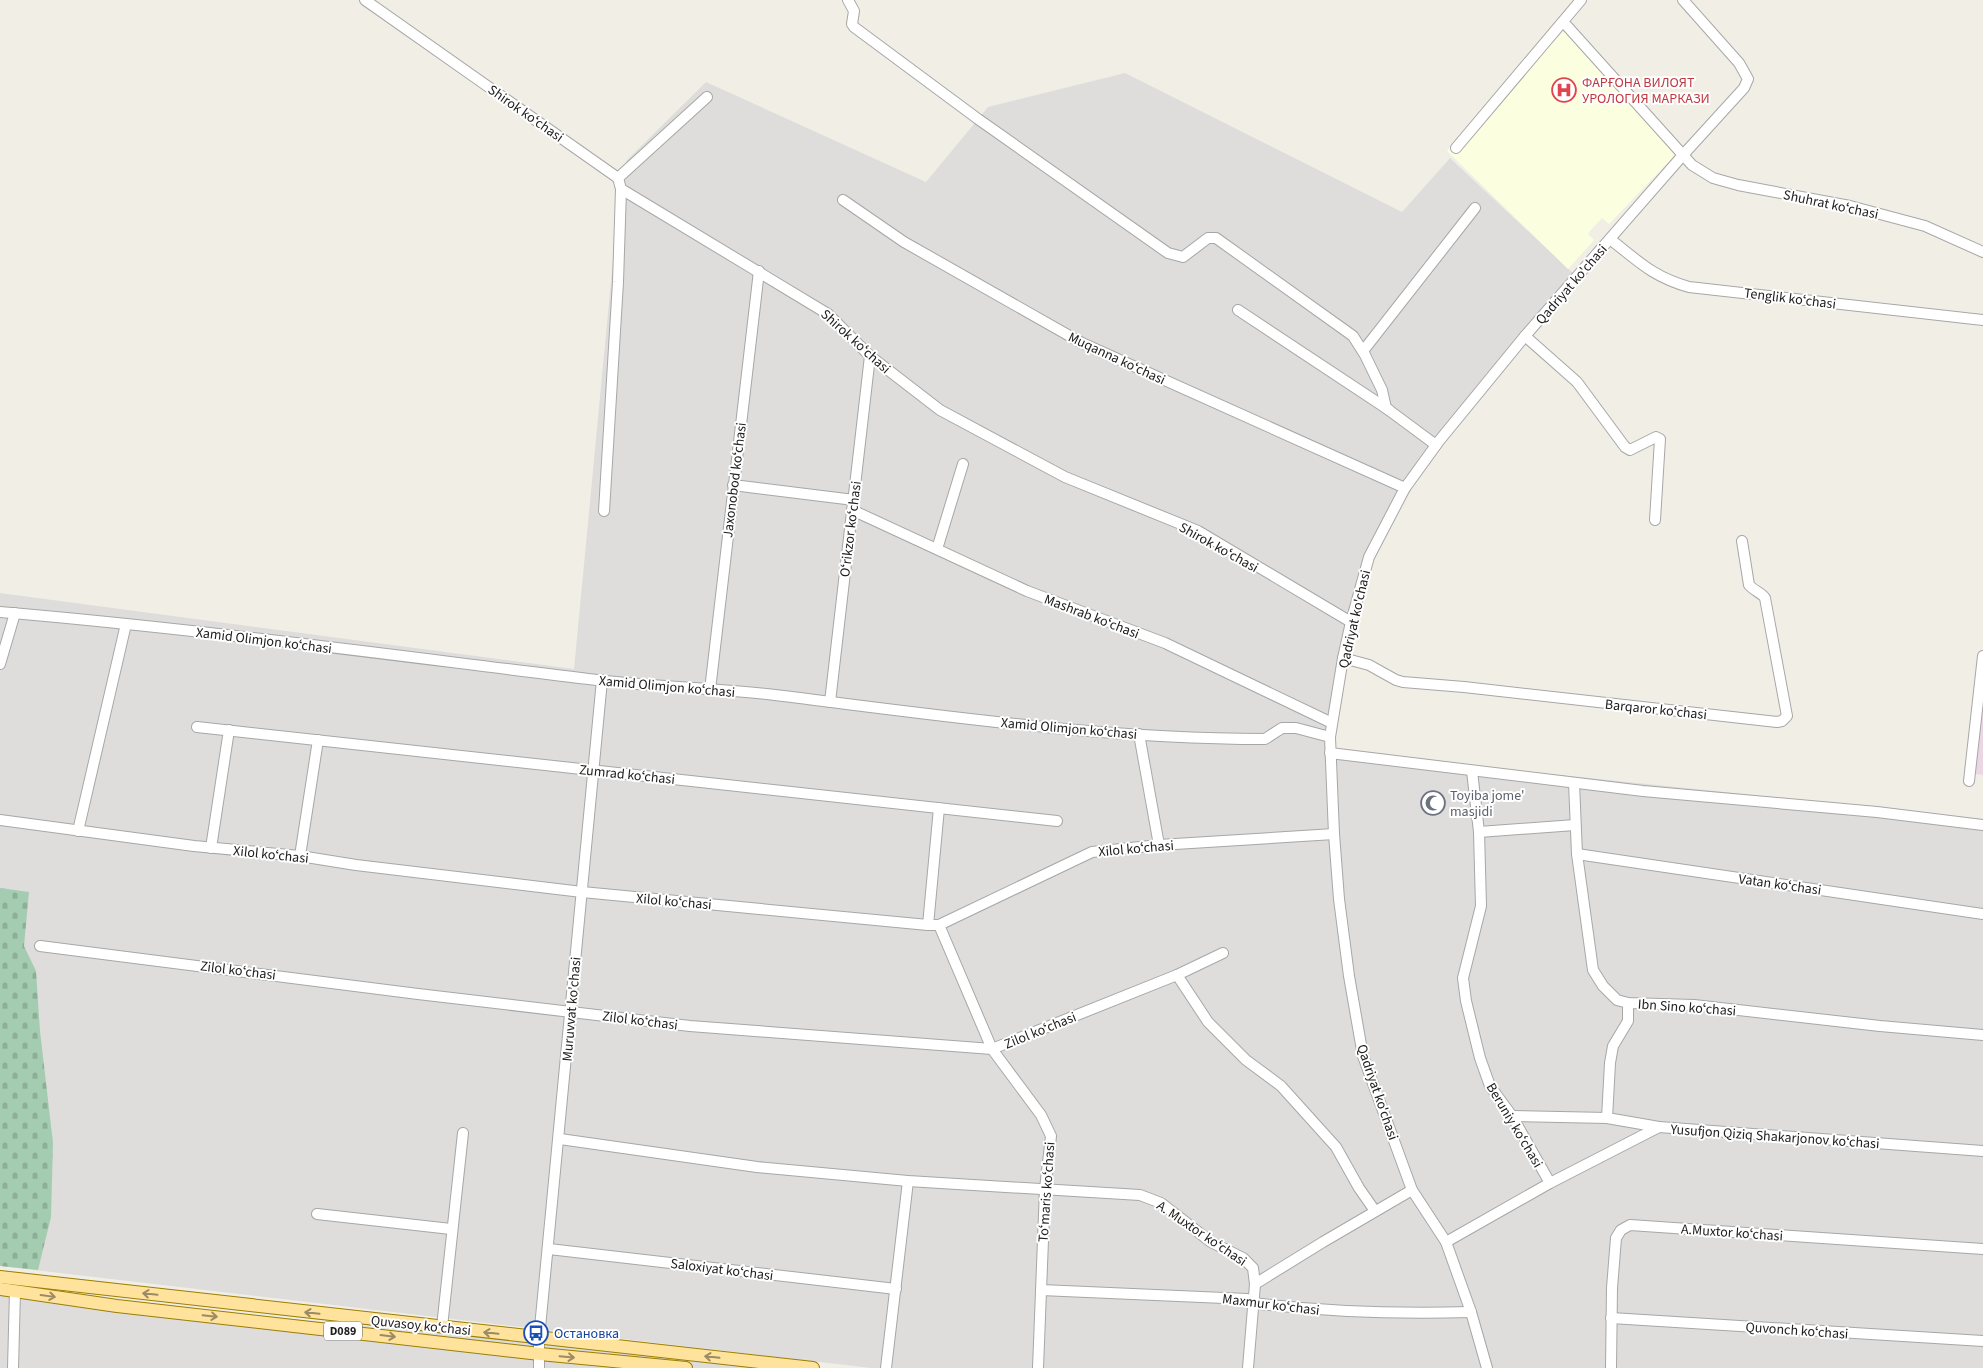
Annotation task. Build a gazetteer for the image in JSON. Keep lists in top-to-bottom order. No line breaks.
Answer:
{"streets":{"main road":["Quvasoy koʻchasi","D089"],"street":["Shirok koʻchasi","Shuhrat koʻchasi","Qadriyat ko'chasi","Tenglik koʻchasi","Muqanna koʻchasi","Jaxonobod koʻchasi","Oʻrikzor koʻchasi","Mashrab koʻchasi","Xamid Olimjon koʻchasi","Barqaror koʻchasi","Zumrad koʻchasi","Xilol koʻchasi","Vatan koʻchasi","Zilol koʻchasi","Ibn Sino koʻchasi","Muruvvat ko'chasi","Beruniy koʻchasi","Yusufjon Qiziq Shakarjonov koʻchasi","Toʻmaris koʻchasi","A.Muxtor koʻchasi","A. Muxtor koʻchasi","Saloxiyat koʻchasi","Maxmur koʻchasi","Quvonch koʻchasi"]},"crossings":[["Shirok koʻchasi","Qadriyat ko'chasi"],["Shirok koʻchasi","Jaxonobod koʻchasi"],["Shirok koʻchasi","Oʻrikzor koʻchasi"],["Shuhrat koʻchasi","Qadriyat ko'chasi"],["Qadriyat ko'chasi","Tenglik koʻchasi"],["Qadriyat ko'chasi","Muqanna koʻchasi"],["Qadriyat ko'chasi","Mashrab koʻchasi"],["Qadriyat ko'chasi","Xamid Olimjon koʻchasi"],["Qadriyat ko'chasi","Barqaror koʻchasi"],["Qadriyat ko'chasi","Xilol koʻchasi"],["Qadriyat ko'chasi","Yusufjon Qiziq Shakarjonov koʻchasi"],["Qadriyat ko'chasi","Maxmur koʻchasi"],["Jaxonobod koʻchasi","Mashrab koʻchasi"],["Jaxonobod koʻchasi","Xamid Olimjon koʻchasi"],["Oʻrikzor koʻchasi","Mashrab koʻchasi"],["Oʻrikzor koʻchasi","Xamid Olimjon koʻchasi"],["Xamid Olimjon koʻchasi","Muruvvat ko'chasi"],["Zumrad koʻchasi","Muruvvat ko'chasi"],["Xilol koʻchasi","Muruvvat ko'chasi"],["Xilol koʻchasi","Toʻmaris koʻchasi"],["Vatan koʻchasi","Ibn Sino koʻchasi"],["Zilol koʻchasi","Muruvvat ko'chasi"],["Zilol koʻchasi","Toʻmaris koʻchasi"],["Muruvvat ko'chasi","A. Muxtor koʻchasi"],["Muruvvat ko'chasi","Saloxiyat koʻchasi"],["Muruvvat ko'chasi","Quvasoy koʻchasi"],["Beruniy koʻchasi","Yusufjon Qiziq Shakarjonov koʻchasi"],["Toʻmaris koʻchasi","A. Muxtor koʻchasi"],["Toʻmaris koʻchasi","Maxmur koʻchasi"],["A.Muxtor koʻchasi","Quvonch koʻchasi"]],"places":{"hospital":["ФАРҒОНА ВИЛОЯТ УРОЛОГИЯ МАРКАЗИ"],"mosque":["Toyiba jome' masjidi"],"bus stop":["Остановка"]}}
